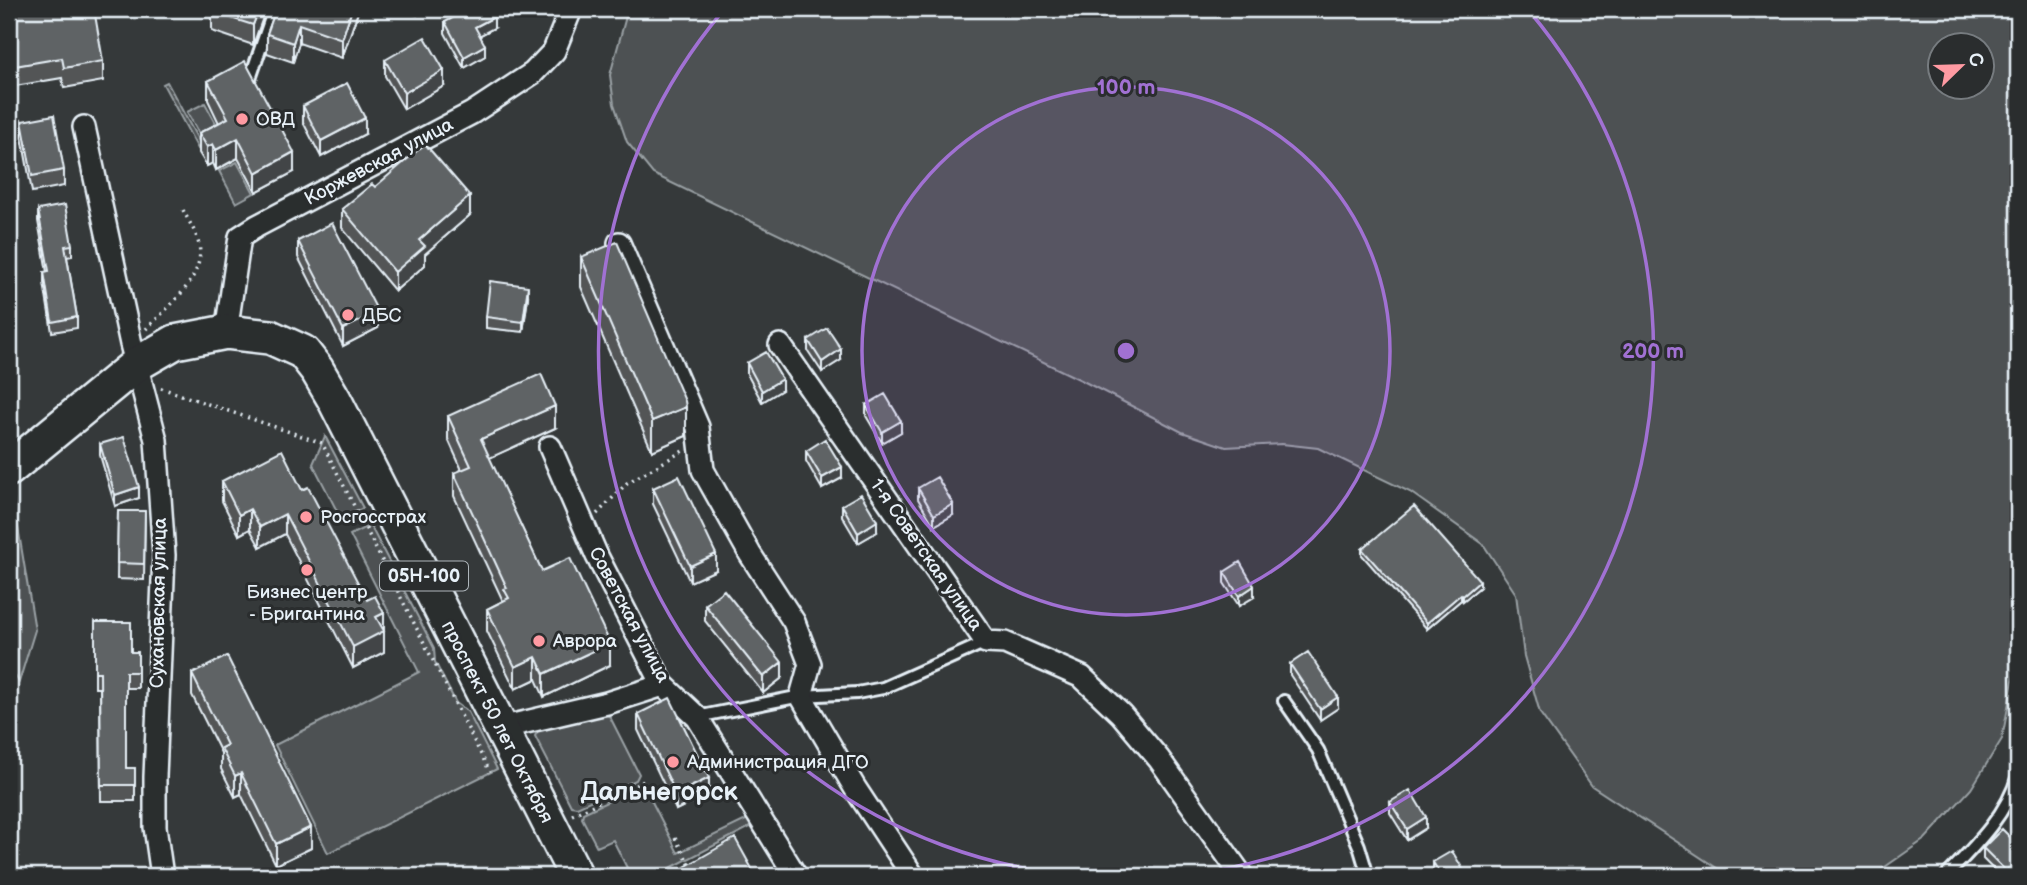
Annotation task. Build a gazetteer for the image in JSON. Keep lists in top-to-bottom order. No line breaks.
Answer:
{"streets":{"main road":["05Н-100","проспект 50 лет Октября"],"street":["Коржевская улица","1-я Советская улица","Сухановская улица","Советская улица"]},"crossings":[["Коржевская улица","проспект 50 лет Октября"],["Сухановская улица","проспект 50 лет Октября"]],"districts":["Дальнегорск"],"places":["ОВД","ДБС","Росгосстрах","Бизнес центр - Бригантина","Аврора","Администрация ДГО"],"north":"top right","rings":["100 m","200 m"]}
